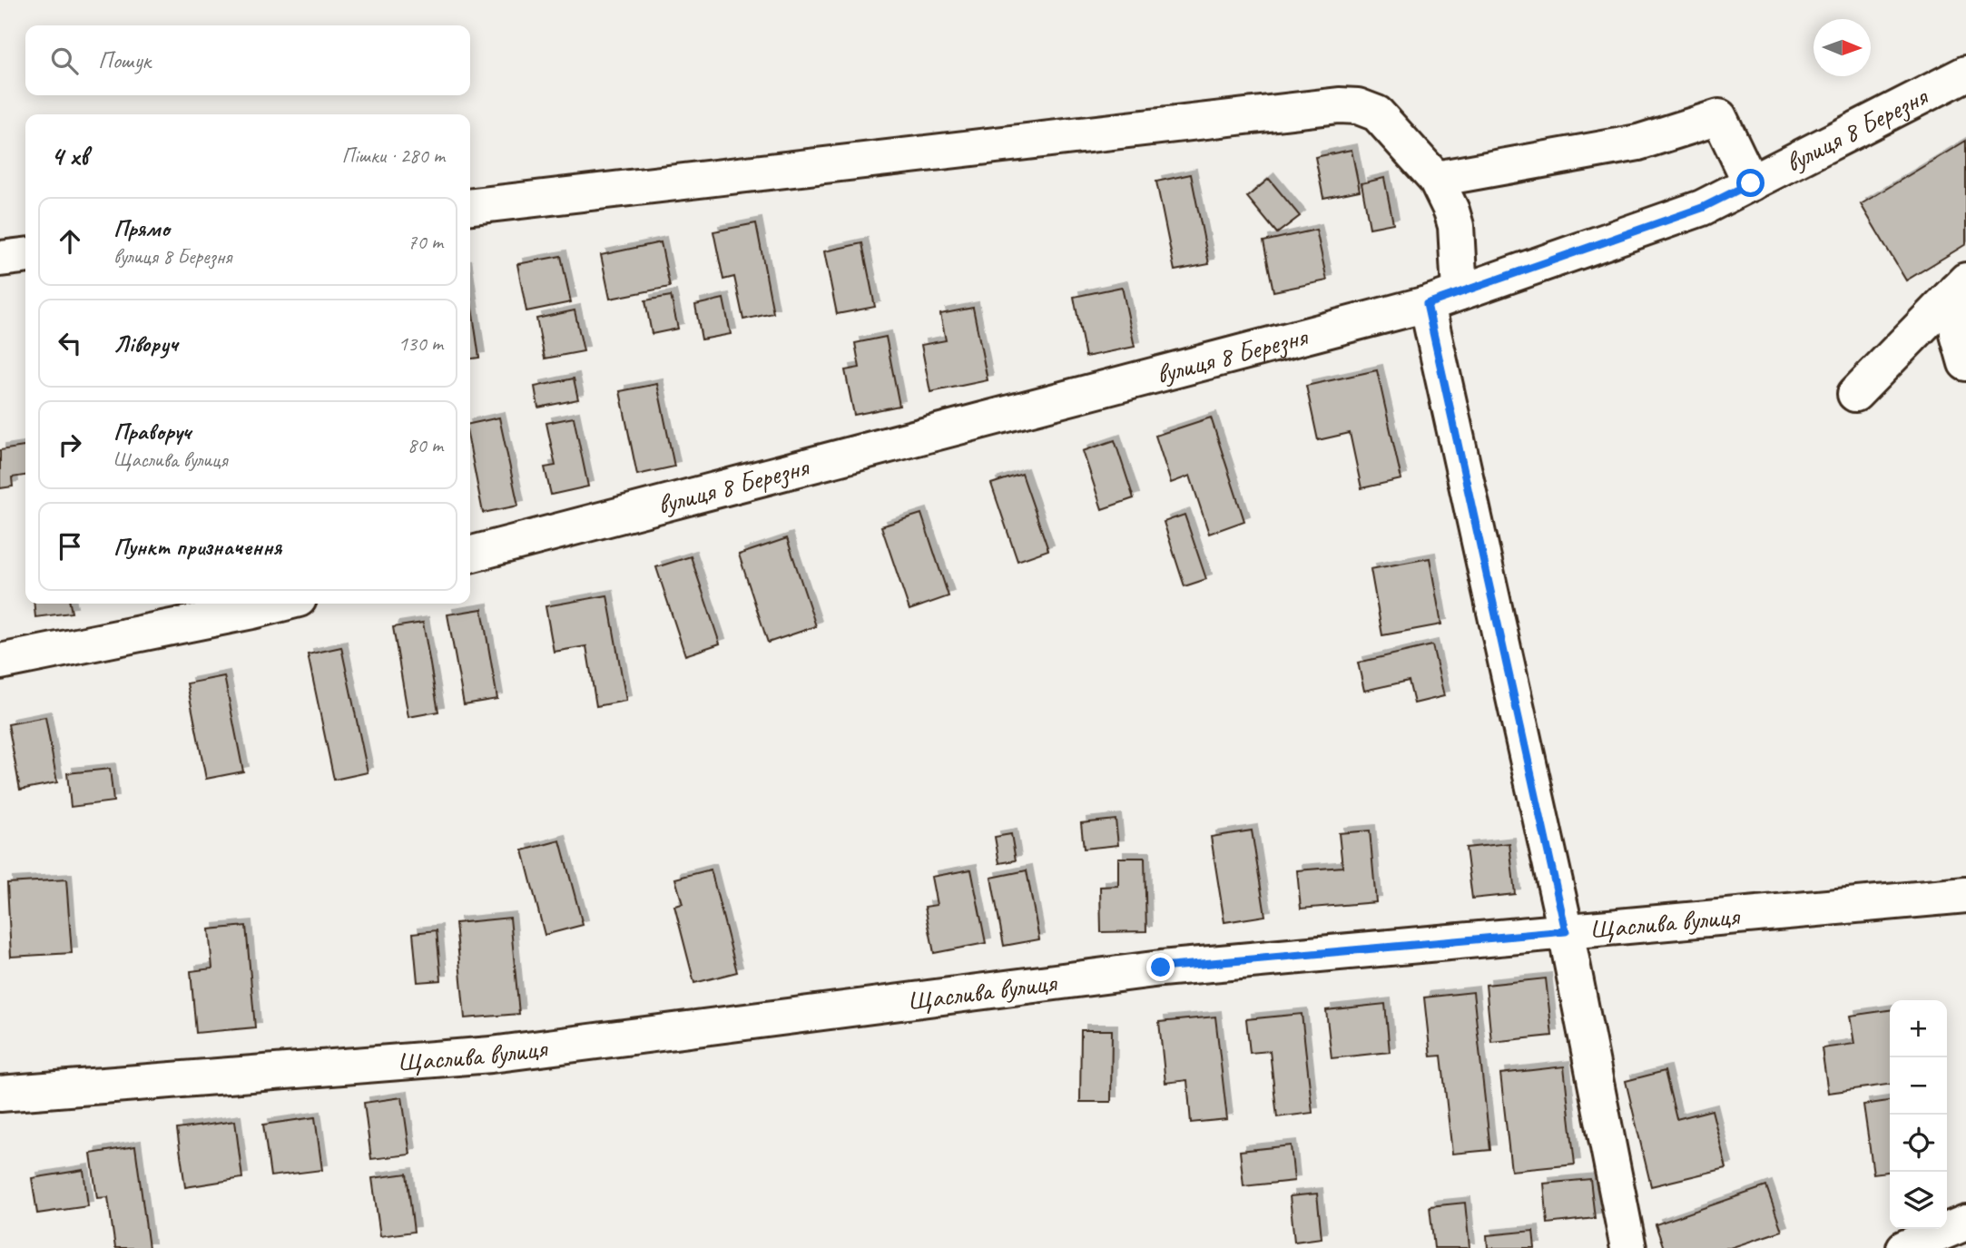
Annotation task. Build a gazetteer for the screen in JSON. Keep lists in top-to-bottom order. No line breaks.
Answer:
{"streets":{"street":["вулиця 8 Березня","Щаслива вулиця"]},"north":"right","page":{"search":"Пошук","heading":["4 хв","Пішки · 280 m"],"list":[["Прямо","вулиця 8 Березня","70 m"],["Ліворуч","130 m"],["Праворуч","Щаслива вулиця","80 m"],"Пункт призначення"],"map_buttons":["+","−"]}}
